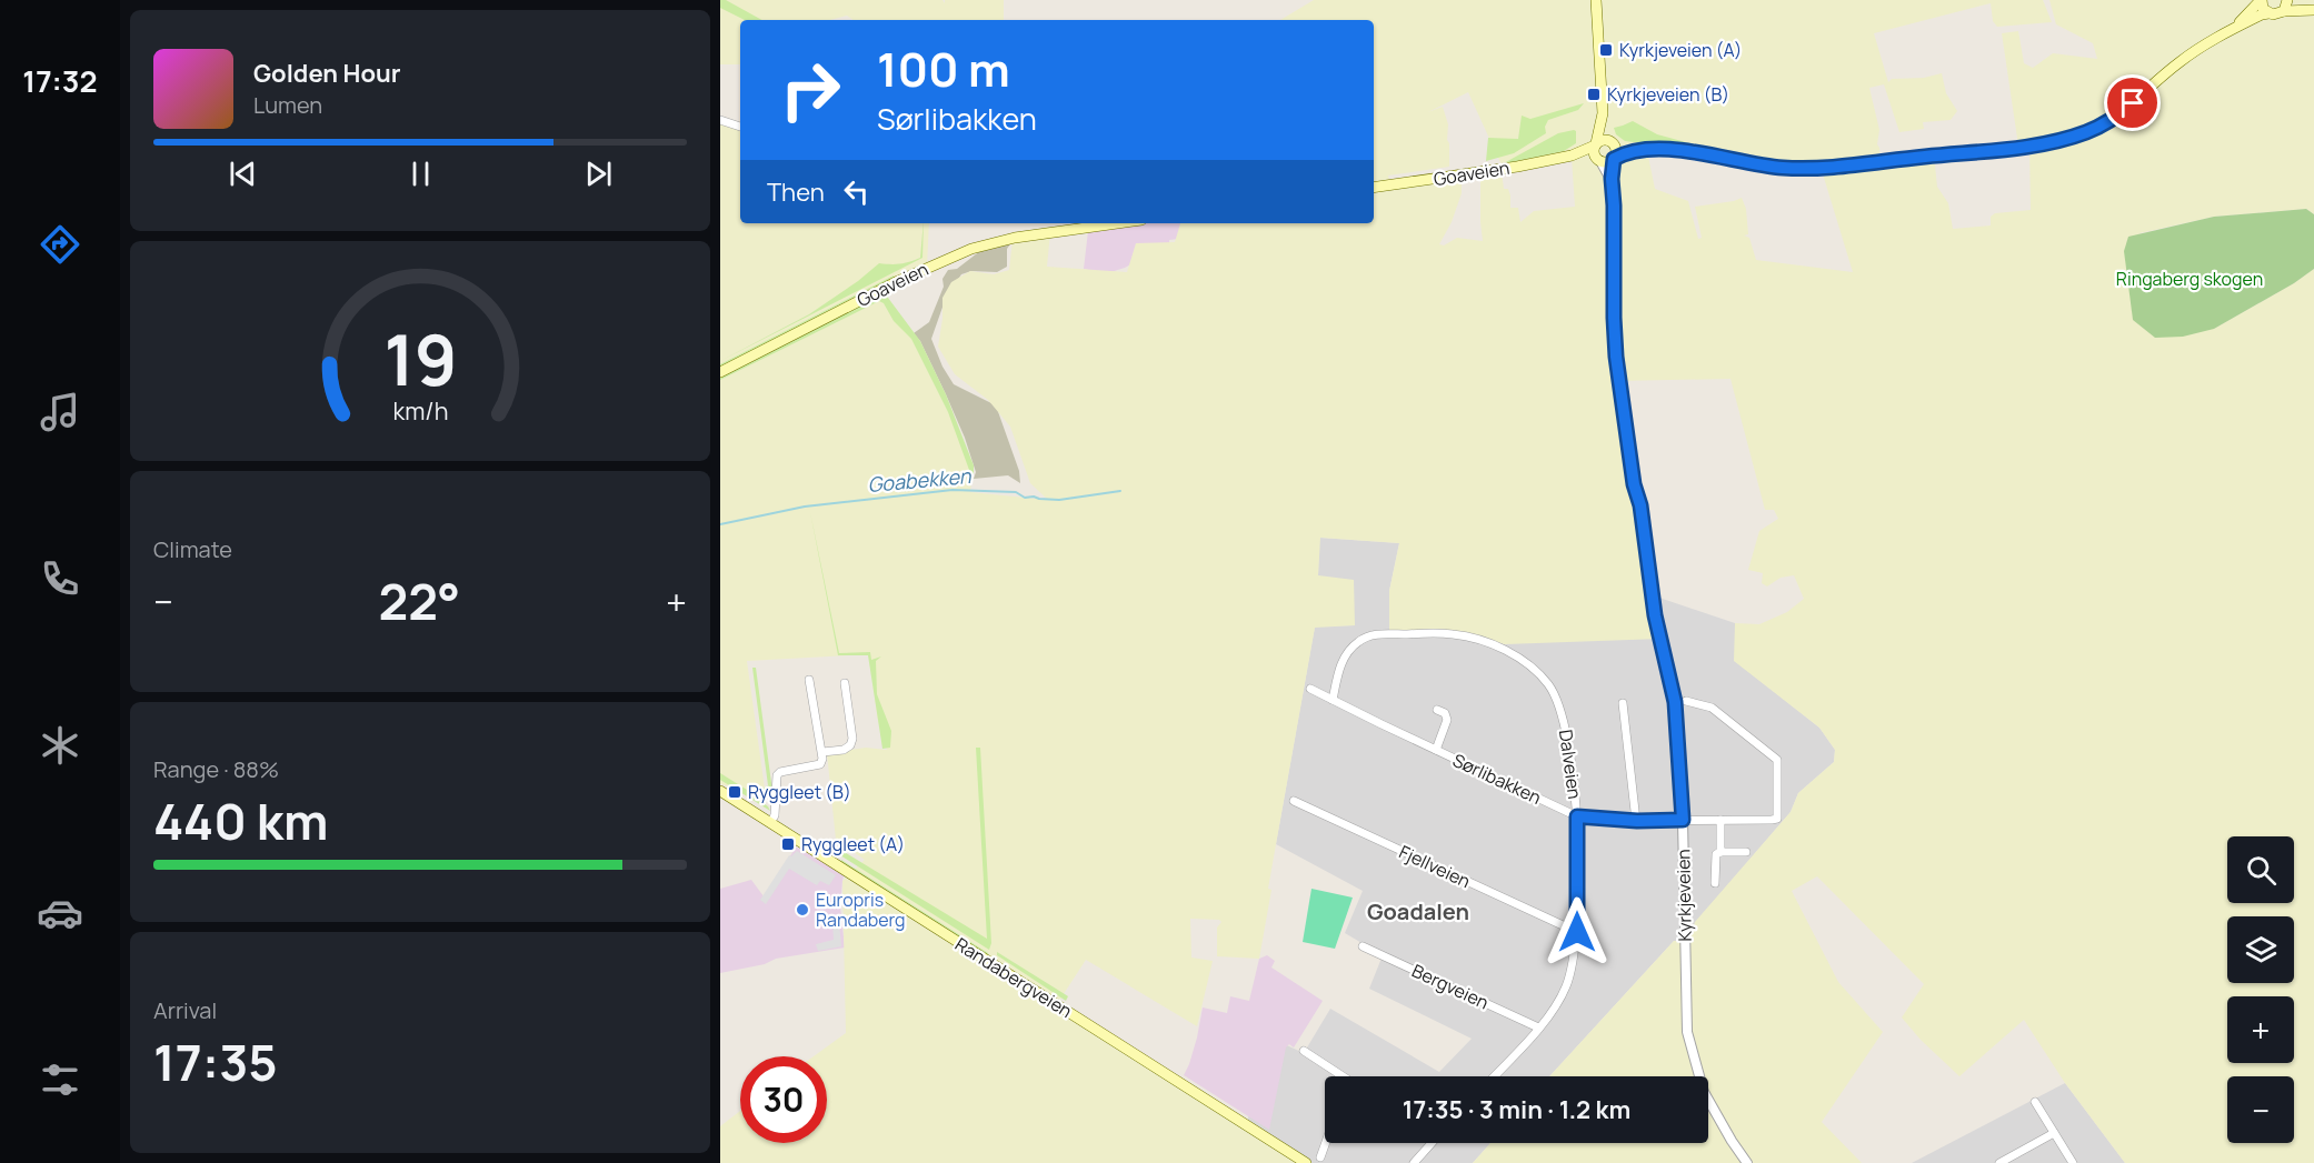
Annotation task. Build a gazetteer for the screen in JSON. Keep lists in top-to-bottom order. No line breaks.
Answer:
{"streets":{"main road":["Goaveien","Randabergveien"],"street":["Dalveien","Sørlibakken","Fjellveien","Kyrkjeveien","Bergveien"]},"crossings":[["Goaveien","Kyrkjeveien"],["Dalveien","Sørlibakken"],["Dalveien","Fjellveien"],["Dalveien","Bergveien"],["Sørlibakken","Kyrkjeveien"]],"districts":["Goadalen"],"water":["Goabekken"],"parks":["Ringaberg skogen"],"places":{"transit":["Kyrkjeveien (A)","Kyrkjeveien (B)","Ryggleet (B)","Ryggleet (A)"],"other":["Europris Randaberg"]},"page":{"tabs":"17:32","turn":["100 m","Sørlibakken"],"song":["Golden Hour","Lumen"],"then":"Then","tile":["Climate",["Range · 88%","440 km"],["Arrival","17:35"]],"heat":["−","22°","+"],"map_buttons":["+","−"],"limit":"30","trip":"17:35 · 3 min · 1.2 km","gauge":["19","km/h"]}}
